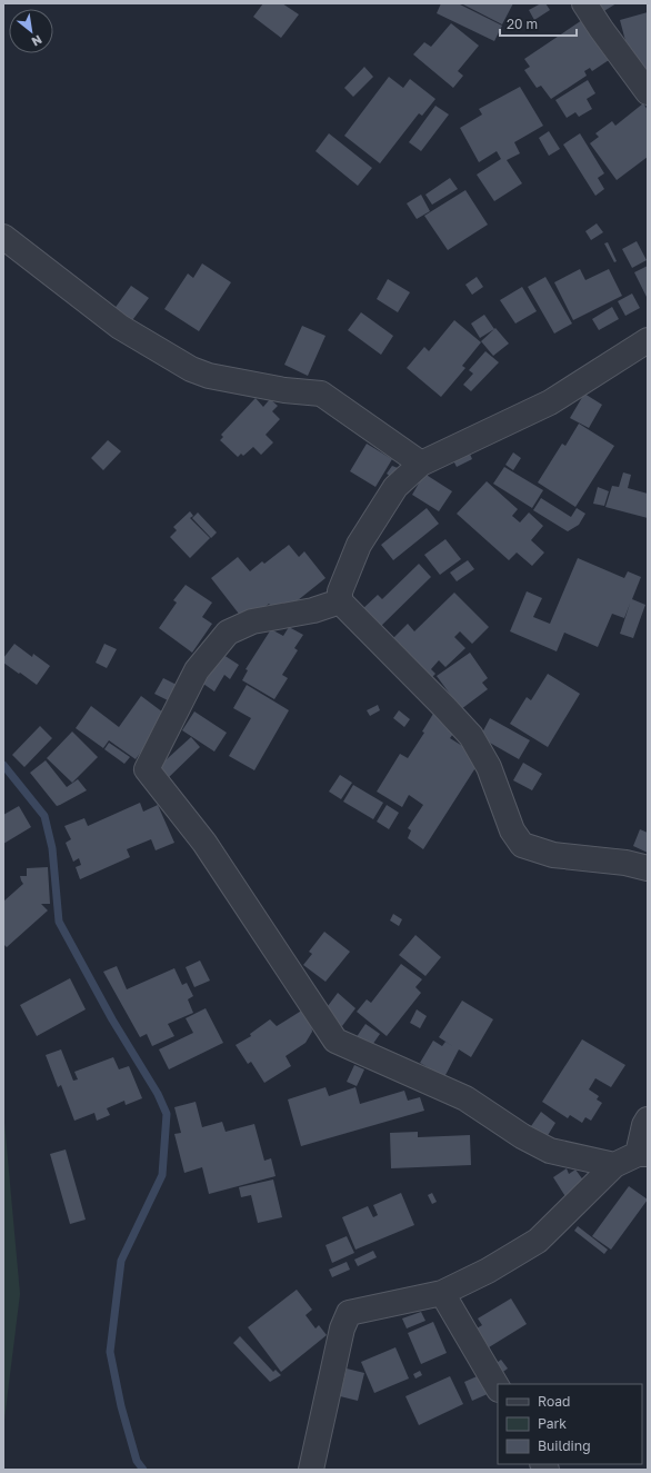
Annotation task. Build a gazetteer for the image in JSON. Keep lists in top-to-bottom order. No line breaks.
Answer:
{"legend":["Road","Park","Building"],"scale_bar":"20 m","north":"bottom right"}
